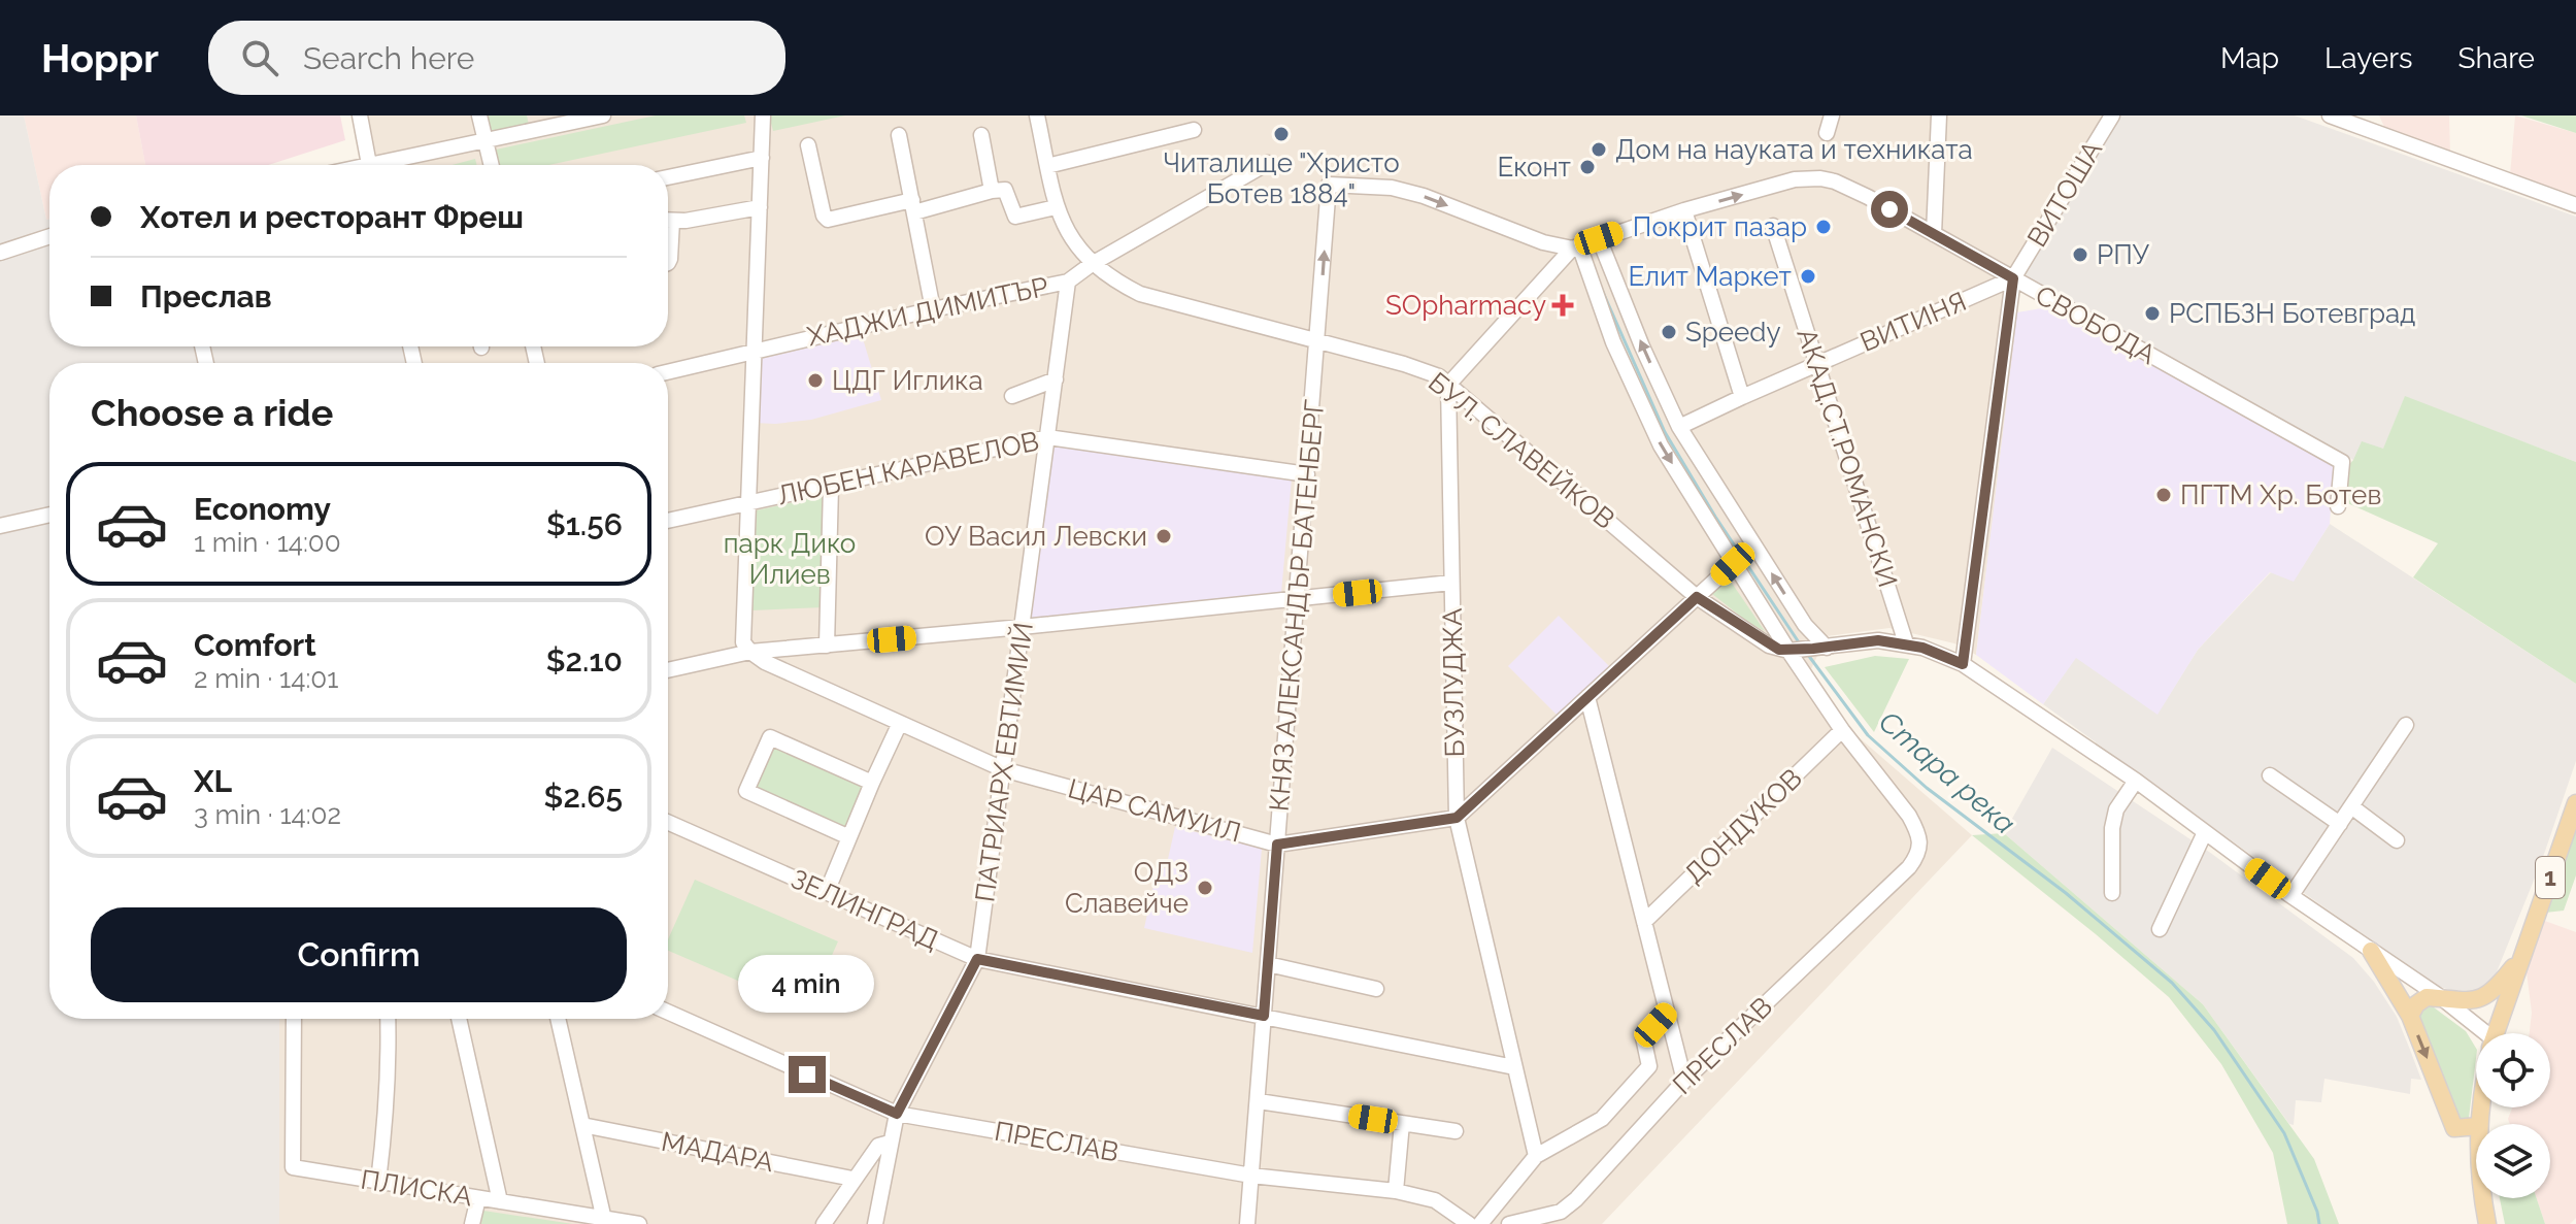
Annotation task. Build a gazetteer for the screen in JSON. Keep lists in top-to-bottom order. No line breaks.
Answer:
{"streets":{"main road":["1"],"street":["ВИТОША","ХАДЖИ ДИМИТЪР","ВИТИНЯ","СВОБОДА","БУЛ. СЛАВЕЙКОВ","АКАД.СТ.РОМАНСКИ","ЛЮБЕН КАРАВЕЛОВ","КНЯЗ АЛЕКСАНДЪР БАТЕНБЕРГ","БУЗЛУДЖА","ПАТРИАРХ ЕВТИМИЙ","ЦАР САМУИЛ","ДОНДУКОВ","ЗЕЛИНГРАД","ПРЕСЛАВ","МАДАРА","ПЛИСКА"]},"crossings":[["ВИТОША","ВИТИНЯ"],["ВИТОША","СВОБОДА"],["ХАДЖИ ДИМИТЪР","БУЛ. СЛАВЕЙКОВ"],["ХАДЖИ ДИМИТЪР","ПАТРИАРХ ЕВТИМИЙ"],["ВИТИНЯ","СВОБОДА"],["ВИТИНЯ","АКАД.СТ.РОМАНСКИ"],["СВОБОДА","КНЯЗ АЛЕКСАНДЪР БАТЕНБЕРГ"],["БУЛ. СЛАВЕЙКОВ","КНЯЗ АЛЕКСАНДЪР БАТЕНБЕРГ"],["БУЛ. СЛАВЕЙКОВ","БУЗЛУДЖА"],["ЛЮБЕН КАРАВЕЛОВ","КНЯЗ АЛЕКСАНДЪР БАТЕНБЕРГ"],["ЛЮБЕН КАРАВЕЛОВ","ПАТРИАРХ ЕВТИМИЙ"],["КНЯЗ АЛЕКСАНДЪР БАТЕНБЕРГ","ЦАР САМУИЛ"],["КНЯЗ АЛЕКСАНДЪР БАТЕНБЕРГ","ЗЕЛИНГРАД"],["КНЯЗ АЛЕКСАНДЪР БАТЕНБЕРГ","ПРЕСЛАВ"],["БУЗЛУДЖА","ЦАР САМУИЛ"],["БУЗЛУДЖА","ЗЕЛИНГРАД"],["БУЗЛУДЖА","ПРЕСЛАВ"],["ПАТРИАРХ ЕВТИМИЙ","ЦАР САМУИЛ"],["ПАТРИАРХ ЕВТИМИЙ","ЗЕЛИНГРАД"],["ПАТРИАРХ ЕВТИМИЙ","ПРЕСЛАВ"],["ДОНДУКОВ","ПРЕСЛАВ"]],"water":["Стара река"],"parks":["парк Дико Илиев"],"places":{"other":["Читалище \"Христо Ботев 1884\"","Дом на науката и техниката","Еконт","Покрит пазар","РПУ","Елит Маркет","РСПБЗН Ботевград","Speedy","ЦДГ Иглика","ПГТМ Хр. Ботев","ОУ Васил Левски","ОДЗ Славейче"],"health":["SOpharmacy"]},"page":{"header":"Hoppr","search":"Search here","nav":["Map","Layers","Share"],"banner":["Хотел и ресторант Фреш","Преслав"],"heading":"Choose a ride","list":[{"name":"Economy","note":"1 min · 14:00","value":"$1.56"},{"name":"Comfort","note":"2 min · 14:01","value":"$2.10"},{"name":"XL","note":"3 min · 14:02","value":"$2.65"}],"buttons":"Confirm","bubble":"4 min"}}
